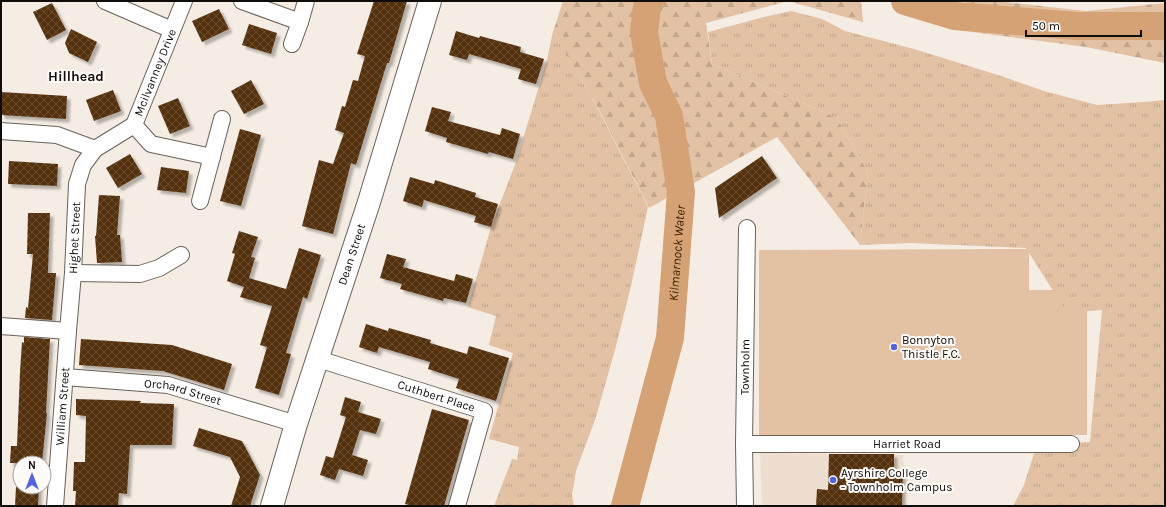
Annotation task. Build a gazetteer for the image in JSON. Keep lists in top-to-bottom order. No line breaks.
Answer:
{"streets":{"main road":["Dean Street"],"street":["Mcilvanney Drive","Highet Street","Townholm","Orchard Street","Cuthbert Place","William Street","Harriet Road"]},"crossings":[["Mcilvanney Drive","Highet Street"],["Highet Street","William Street"],["Dean Street","Orchard Street"],["Dean Street","Cuthbert Place"],["Townholm","Harriet Road"],["Orchard Street","William Street"]],"districts":["Hillhead"],"water":["Kilmarnock Water"],"places":["Bonnyton Thistle F.C.","Ayrshire College - Townholm Campus"],"scale_bar":"50 m","north":"top"}
